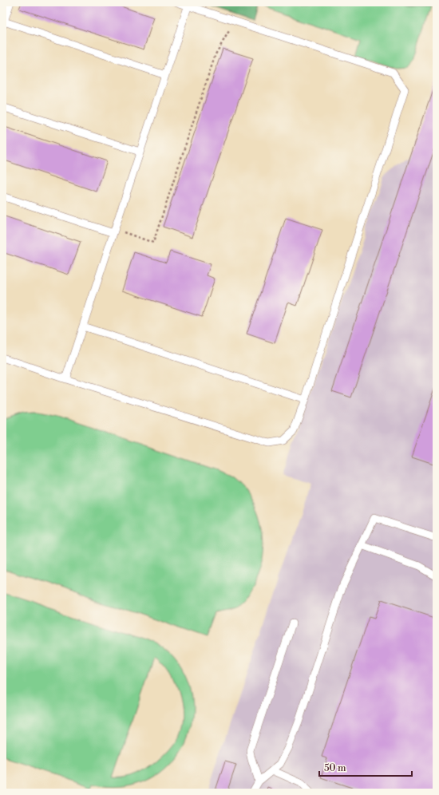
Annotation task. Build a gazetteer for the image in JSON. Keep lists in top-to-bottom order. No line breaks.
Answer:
{"scale_bar":"50 m"}
